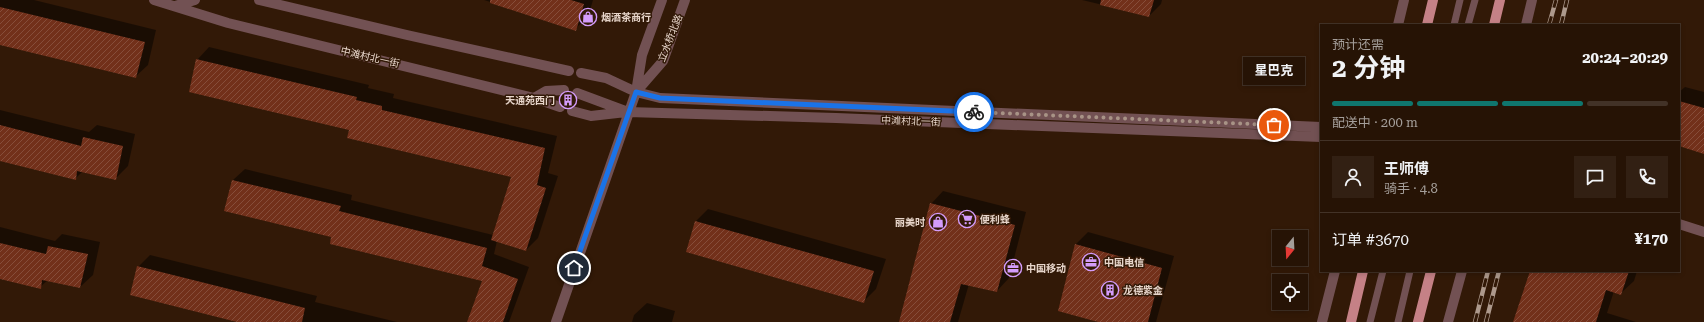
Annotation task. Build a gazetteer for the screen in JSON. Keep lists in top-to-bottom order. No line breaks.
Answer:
{"streets":{"street":["立水桥北路","中滩村北一街"]},"crossings":[["立水桥北路","中滩村北一街"]],"places":{"shop":["烟酒茶商行","丽美时"],"building":["天通苑西门","龙德紫金"],"other":["星巴克"],"supermarket":["便利蜂"],"office":["中国电信","中国移动"]},"north":"bottom","page":{"heading":["2 分钟","预计还需","20:24–20:29"],"panel":["王师傅","骑手 · 4.8","订单 #3670","¥170"],"bubble":"星巴克","bar":"配送中 · 200 m"}}
